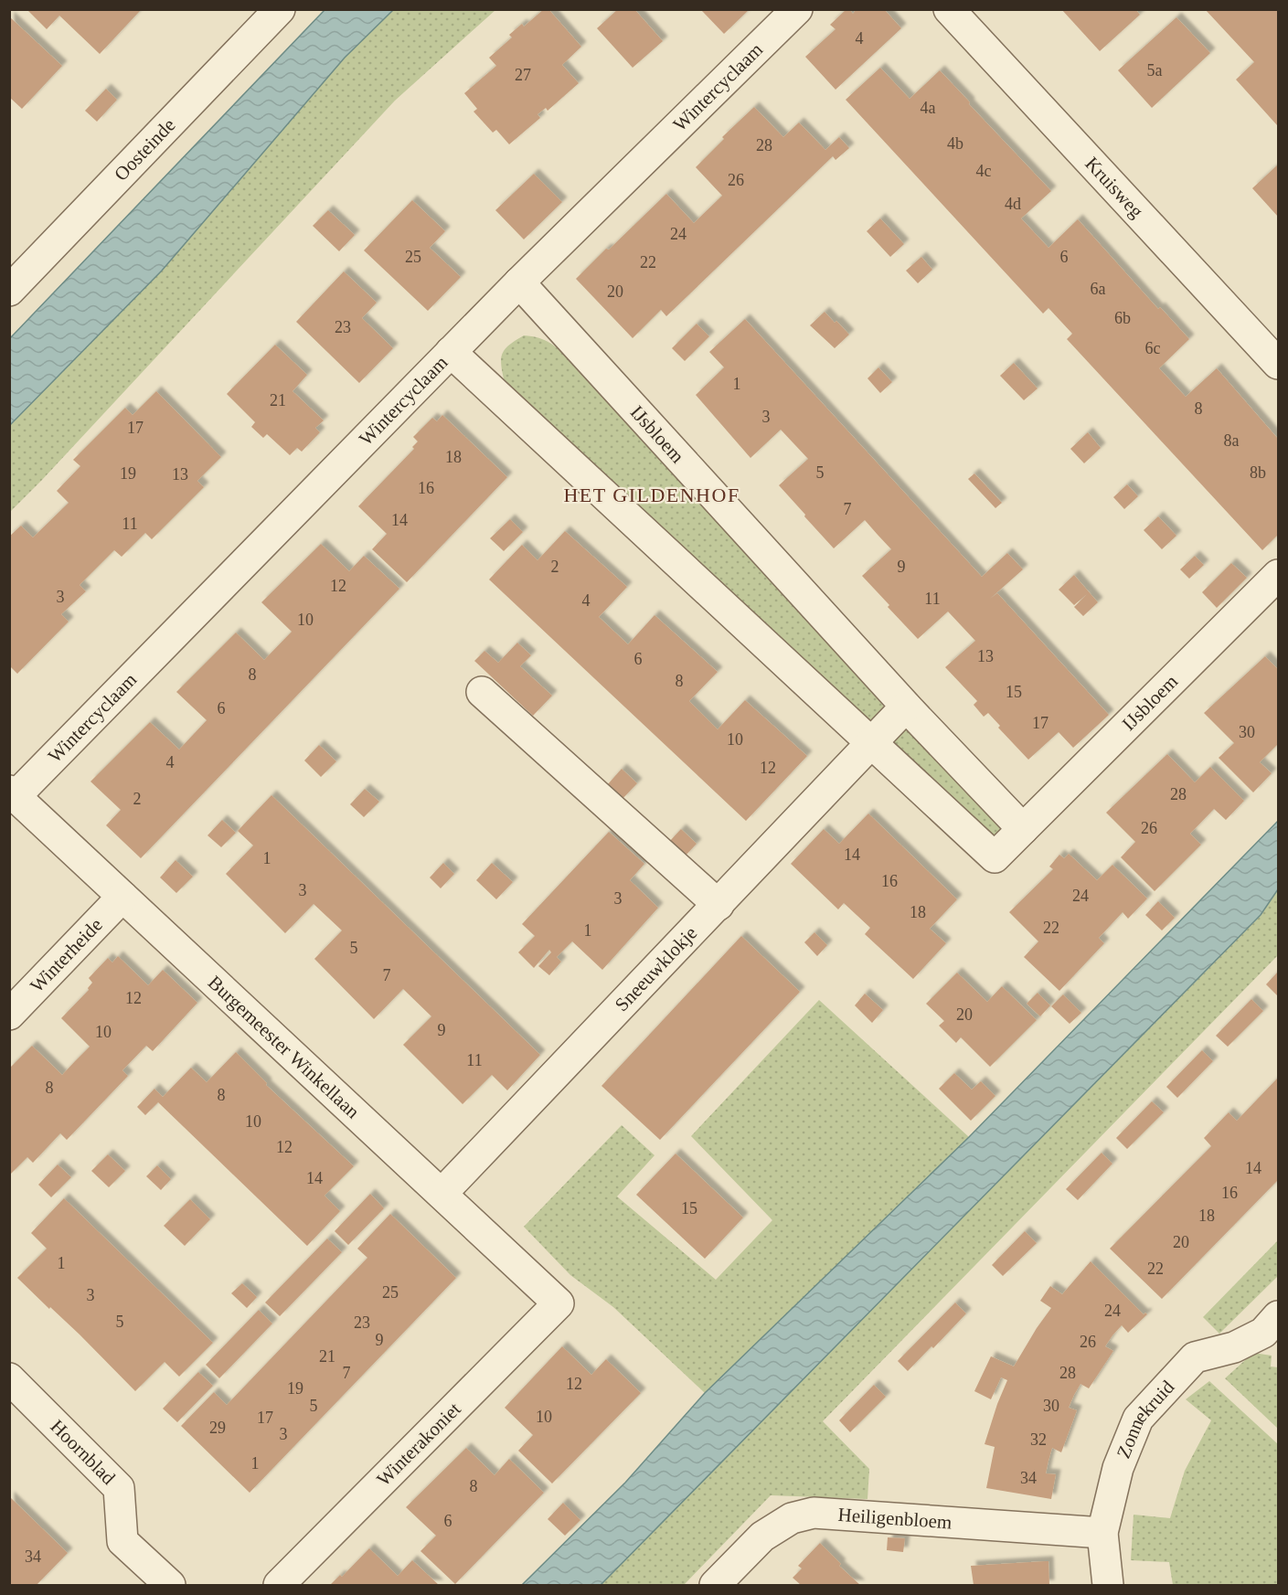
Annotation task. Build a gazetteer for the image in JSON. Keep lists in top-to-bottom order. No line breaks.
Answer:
{"streets":{"street":["Wintercyclaam","Oosteinde","Kruisweg","IJsbloem","Winterheide","Sneeuwklokje","Burgemeester Winkellaan","Zonnekruid","Winterakoniet","Hoornblad","Heiligenbloem"]},"crossings":[["Wintercyclaam","IJsbloem"],["Wintercyclaam","Burgemeester Winkellaan"],["IJsbloem","Sneeuwklokje"],["Winterheide","Burgemeester Winkellaan"],["Sneeuwklokje","Burgemeester Winkellaan"],["Burgemeester Winkellaan","Winterakoniet"],["Zonnekruid","Heiligenbloem"]],"districts":["HET GILDENHOF"],"house_numbers":["4","5a","27","4a","4b","28","4c","26","4d","24","25","6","22","6a","20","6b","23","6c","1","21","8","3","17","8a","18","5","8b","19","13","16","7","14","11","2","9","12","3","11","4","10","13","6","8","8","15","6","17","30","10","4","12","28","2","26","14","1","16","3","24","3","18","22","1","5","7","12","20","9","10","11","8","8","10","12","14","14","16","15","18","20","1","22","25","3","24","5","23","9","26","21","7","28","12","19","5","30","10","17","29","3","32","1","34","8","6","34"]}
